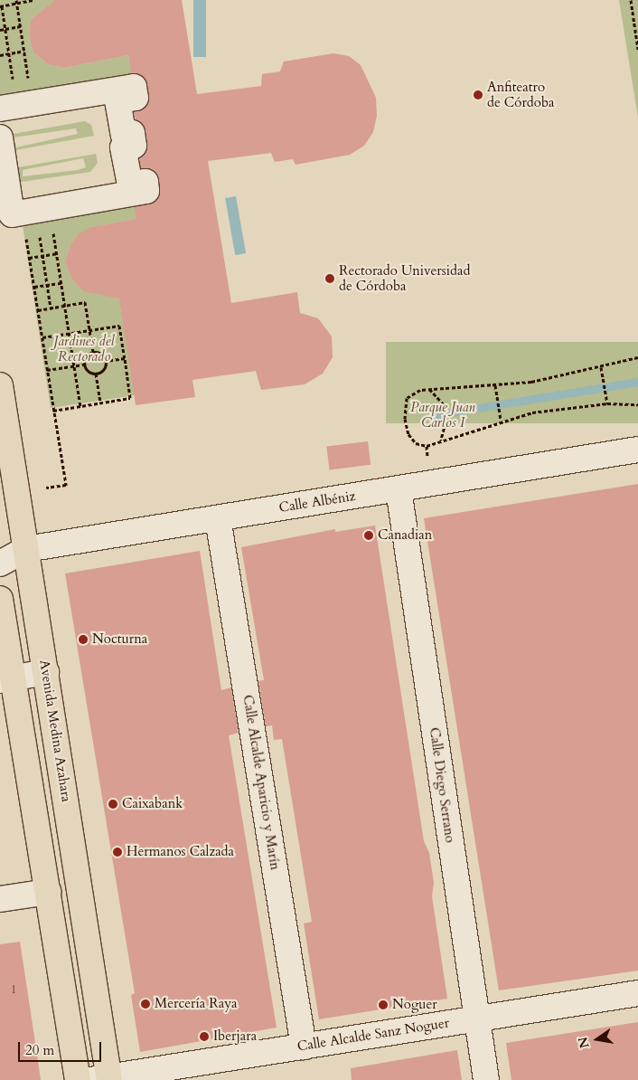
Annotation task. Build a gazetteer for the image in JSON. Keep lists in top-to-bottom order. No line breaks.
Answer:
{"streets":{"main road":["Avenida Medina Azahara"],"street":["Calle Albéniz","Calle Alcalde Aparicio y Marín","Calle Diego Serrano","Calle Alcalde Sanz Noguer"]},"crossings":[["Calle Albéniz","Avenida Medina Azahara"],["Calle Albéniz","Calle Alcalde Aparicio y Marín"],["Calle Albéniz","Calle Diego Serrano"],["Avenida Medina Azahara","Calle Alcalde Sanz Noguer"],["Calle Alcalde Aparicio y Marín","Calle Alcalde Sanz Noguer"],["Calle Diego Serrano","Calle Alcalde Sanz Noguer"]],"parks":["Jardines del Rectorado","Parque Juan Carlos I"],"places":["Anfiteatro de Córdoba","Rectorado Universidad de Córdoba","Canadian","Nocturna","Caixabank","Hermanos Calzada","Mercería Raya","Noguer","Iberjara"],"house_numbers":["1"],"scale_bar":"20 m","north":"left"}
